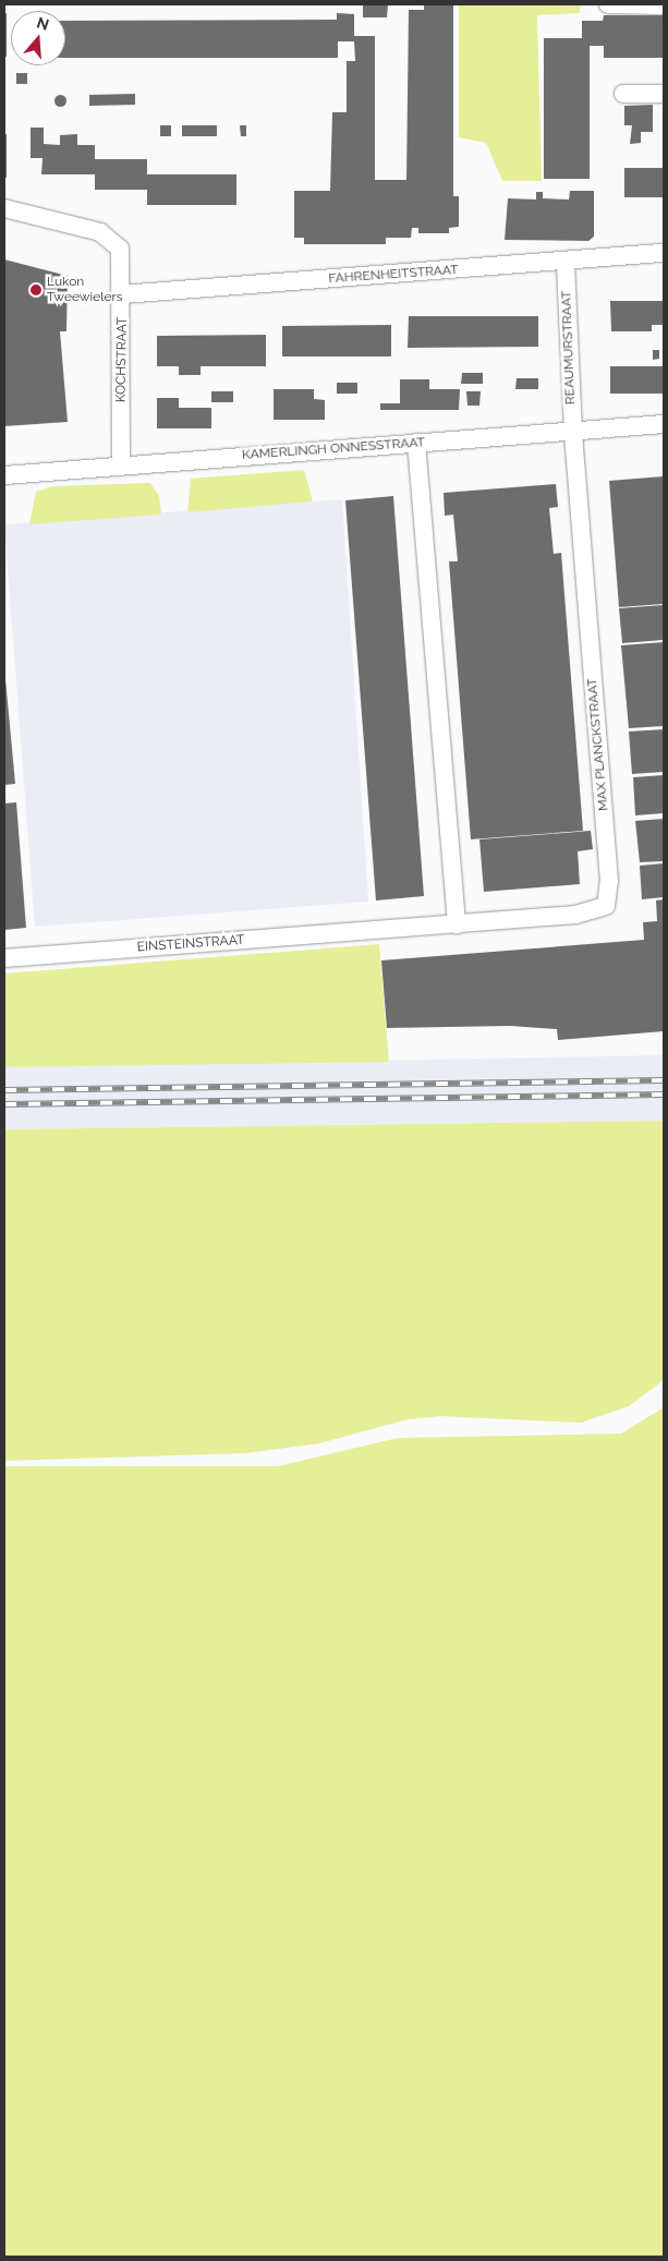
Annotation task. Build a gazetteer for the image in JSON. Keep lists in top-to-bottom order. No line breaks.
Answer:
{"streets":{"street":["FAHRENHEITSTRAAT","REAUMURSTRAAT","KOCHSTRAAT","KAMERLINGH ONNESSTRAAT","MAX PLANCKSTRAAT","EINSTEINSTRAAT"]},"crossings":[["FAHRENHEITSTRAAT","REAUMURSTRAAT"],["FAHRENHEITSTRAAT","KOCHSTRAAT"],["REAUMURSTRAAT","KAMERLINGH ONNESSTRAAT"],["REAUMURSTRAAT","MAX PLANCKSTRAAT"],["KOCHSTRAAT","KAMERLINGH ONNESSTRAAT"],["KAMERLINGH ONNESSTRAAT","MAX PLANCKSTRAAT"],["MAX PLANCKSTRAAT","EINSTEINSTRAAT"]],"places":["Lukon Tweewielers"],"north":"top"}
